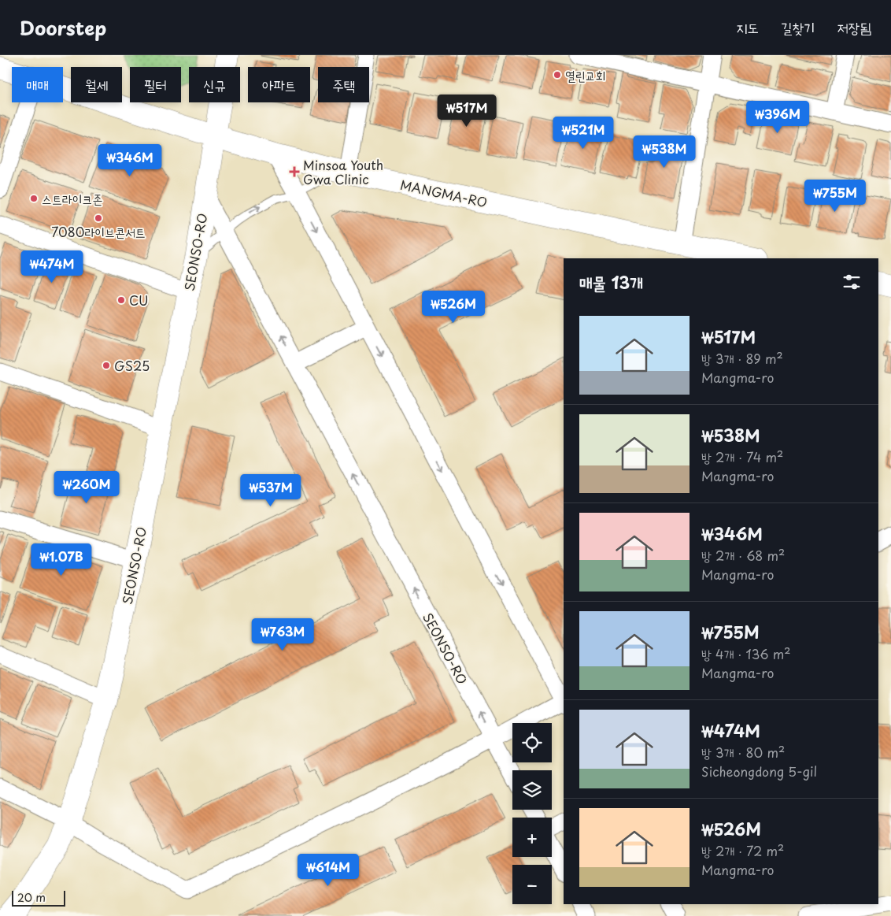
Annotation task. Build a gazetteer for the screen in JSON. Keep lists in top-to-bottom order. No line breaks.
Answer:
{"streets":{"street":["MANGMA-RO","SEONSO-RO"]},"crossings":[["MANGMA-RO","SEONSO-RO"]],"places":{"other":["열린교회","스트라이크존","7080라이브콘서트","CU","GS25"],"health":["Minsoa Youth Gwa Clinic"]},"scale_bar":"20 m","page":{"header":"Doorstep","nav":["지도","길찾기","저장됨"],"chip":["매매","월세","필터","신규","아파트","주택"],"price":["₩517M","₩396M","₩521M","₩538M","₩346M","₩755M","₩474M","₩526M","₩260M","₩537M","₩1.07B","₩763M","₩614M"],"heading":"매물 13개","list":[{"name":"₩517M","note":"방 3개 · 89 m² · Mangma-ro"},{"name":"₩538M","note":"방 2개 · 74 m² · Mangma-ro"},{"name":"₩346M","note":"방 2개 · 68 m² · Mangma-ro"},{"name":"₩755M","note":"방 4개 · 136 m² · Mangma-ro"},{"name":"₩474M","note":"방 3개 · 80 m² · Sicheongdong 5-gil"},{"name":"₩526M","note":"방 2개 · 72 m² · Mangma-ro"}],"map_buttons":["+","−"],"scale":"20 m"}}
